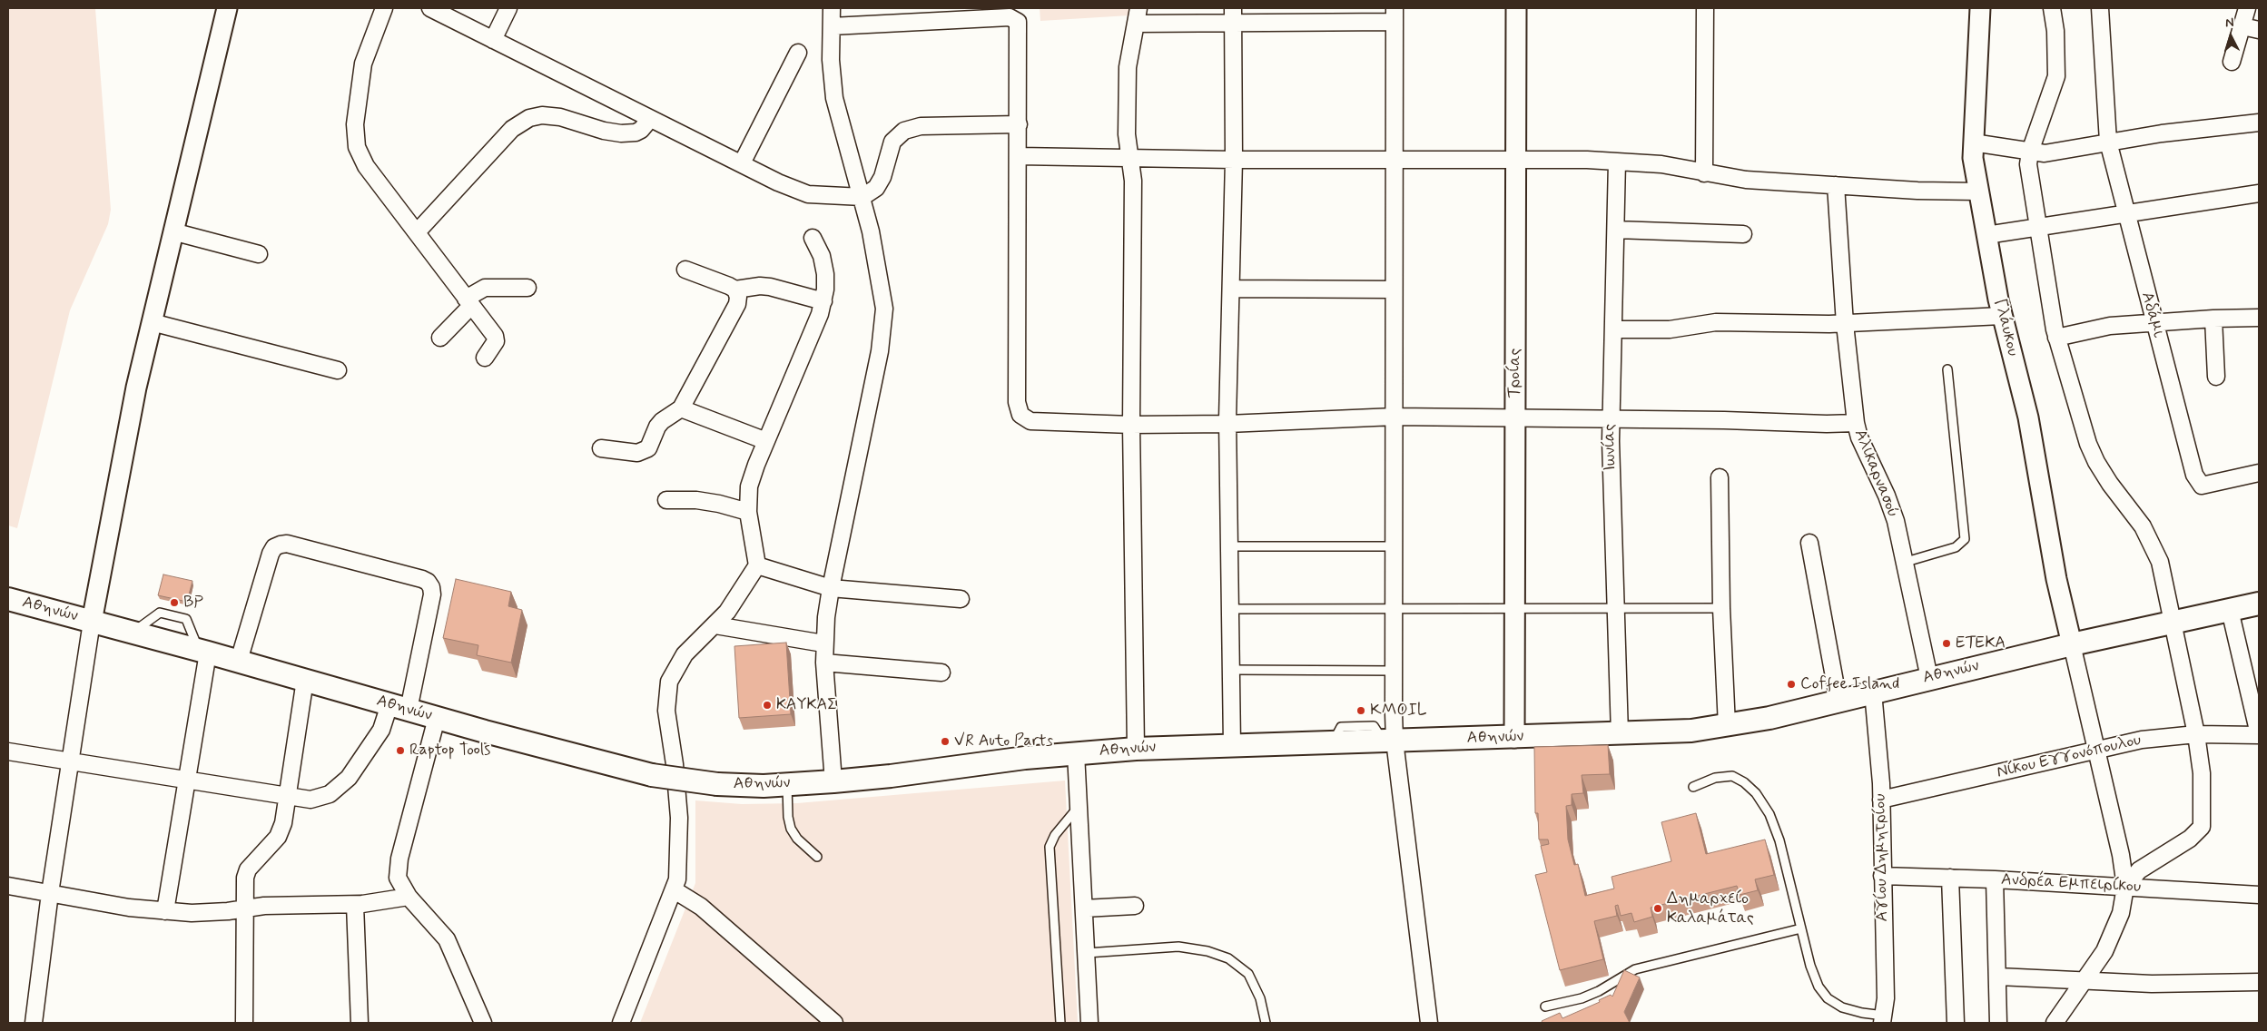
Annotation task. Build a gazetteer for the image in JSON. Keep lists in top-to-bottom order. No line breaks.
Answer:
{"streets":{"main road":["Αθηνών"],"street":["Αδάμι","Γλάυκου","Τροίας","Ιωνίας","Αλικαρνασού","Νίκου Εγγονόπουλου","Αγίου Δημητρίου","Ανδρέα Εμπειρίκου"]},"crossings":[["Γλάυκου","Αθηνών"],["Τροίας","Αθηνών"],["Ιωνίας","Αθηνών"],["Αλικαρνασού","Αθηνών"],["Αθηνών","Αγίου Δημητρίου"],["Νίκου Εγγονόπουλου","Αγίου Δημητρίου"],["Αγίου Δημητρίου","Ανδρέα Εμπειρίκου"]],"places":["BP","ΕΤΕΚΑ","Coffee Island","ΚΑΥΚΑΣ","KMOIL","VR Auto Parts","Raptop Tools","Δημαρχείο Καλαμάτας"],"north":"top"}
